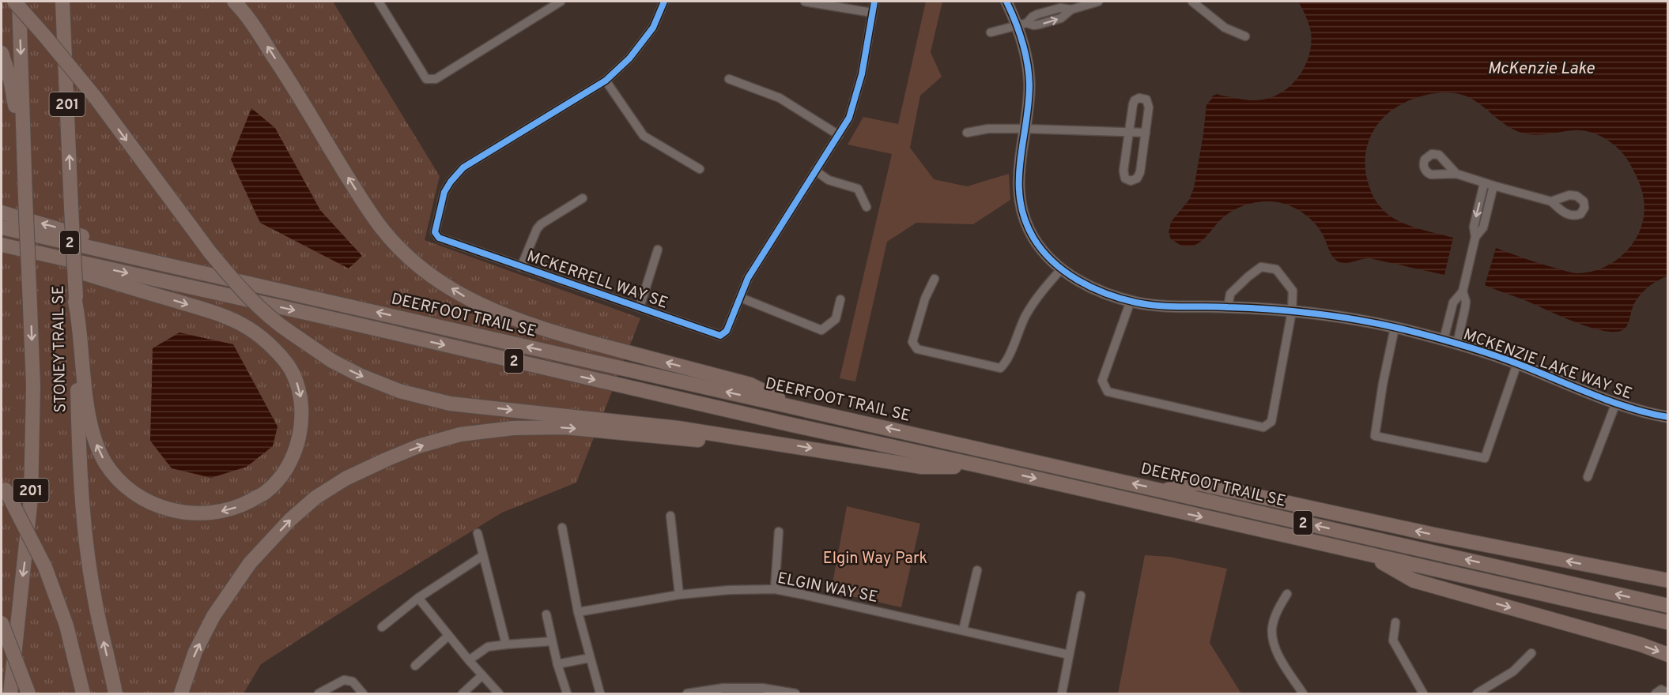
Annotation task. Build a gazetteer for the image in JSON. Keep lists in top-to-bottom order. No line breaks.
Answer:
{"streets":{"highway":["201","2","DEERFOOT TRAIL SE","STONEY TRAIL SE"],"street":["MCKERRELL WAY SE","MCKENZIE LAKE WAY SE","ELGIN WAY SE"]},"water":["McKenzie Lake"],"parks":["Elgin Way Park"]}
